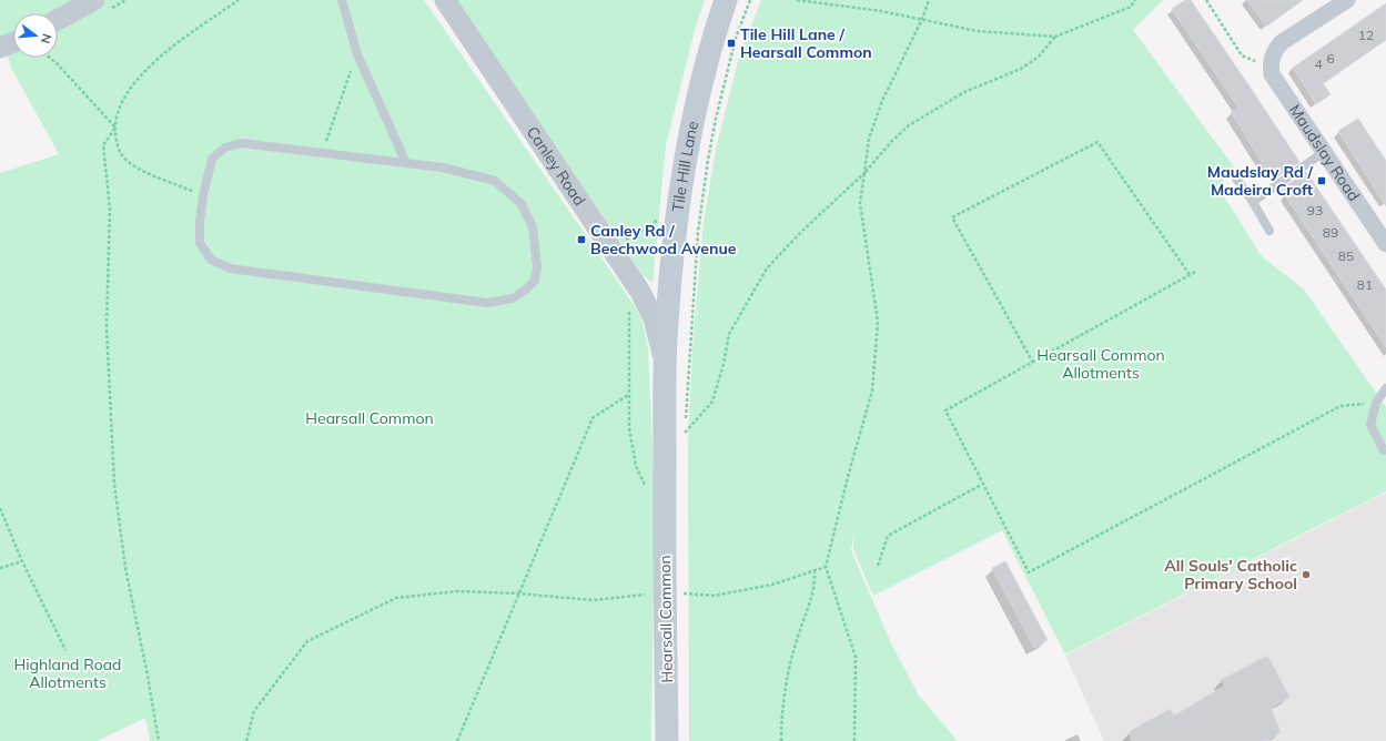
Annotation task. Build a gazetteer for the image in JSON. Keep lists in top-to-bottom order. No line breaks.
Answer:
{"streets":{"main road":["Tile Hill Lane","Hearsall Common"],"street":["Maudslay Road","Canley Road"]},"crossings":[["Canley Road","Tile Hill Lane"],["Canley Road","Hearsall Common"],["Tile Hill Lane","Hearsall Common"]],"parks":["Hearsall Common Allotments","Hearsall Common","Highland Road Allotments"],"places":{"transit":["Tile Hill Lane / Hearsall Common","Maudslay Rd / Madeira Croft","Canley Rd / Beechwood Avenue"],"other":["All Souls' Catholic Primary School"]},"house_numbers":["12","6","4","93","89","85","81"],"north":"right"}
